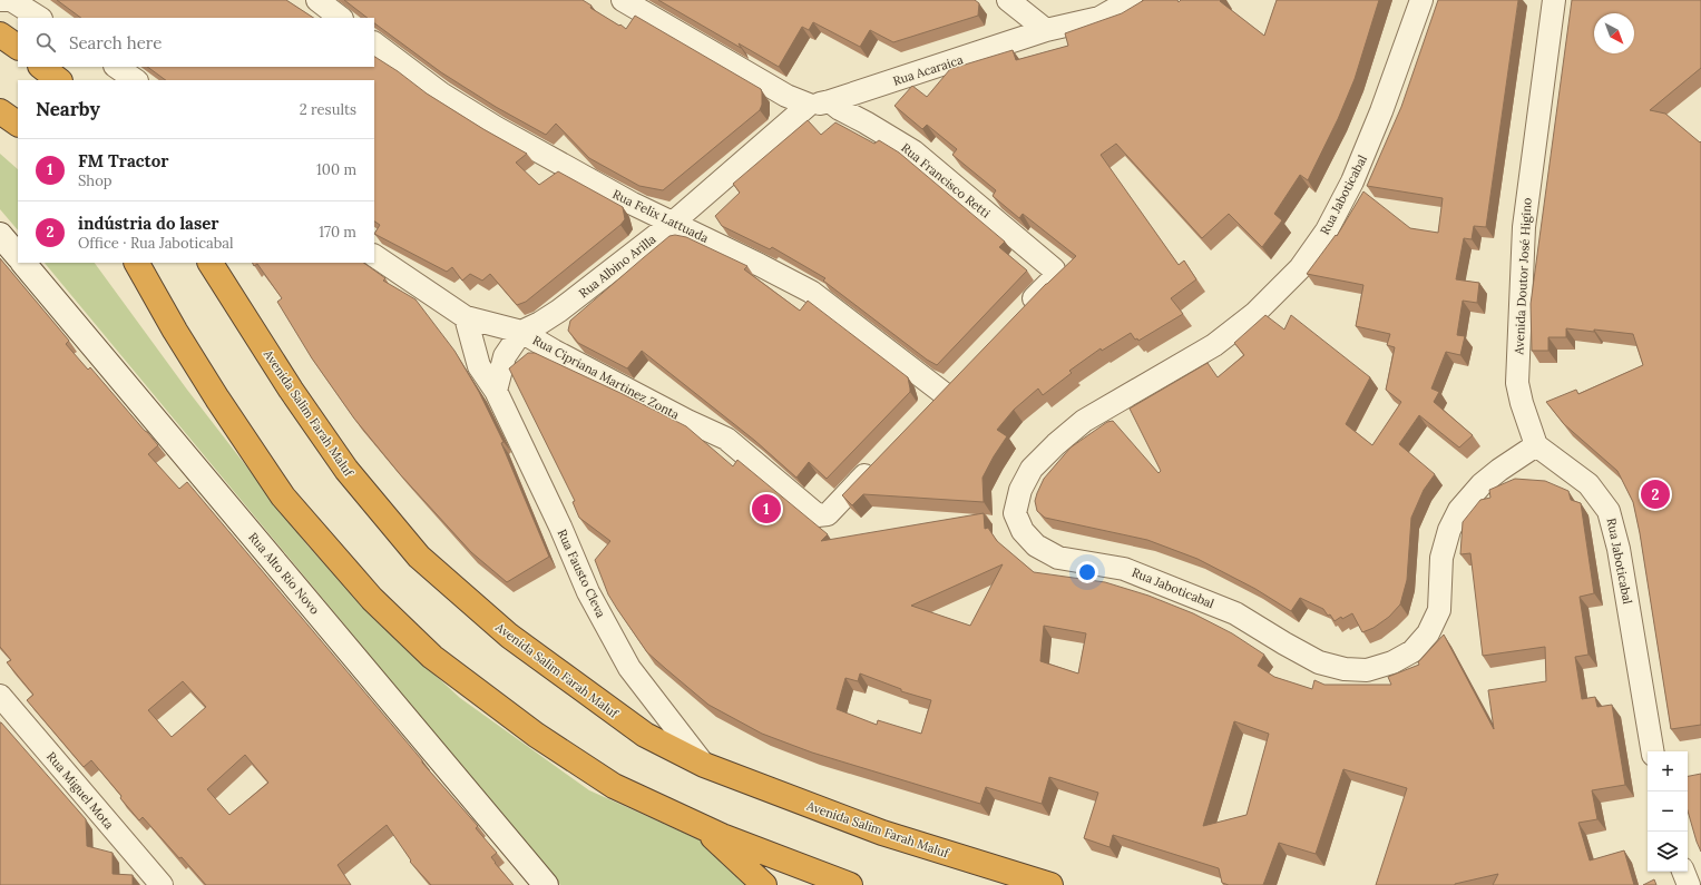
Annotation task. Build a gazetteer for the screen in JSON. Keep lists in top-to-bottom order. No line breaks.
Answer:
{"streets":{"highway":["Avenida Salim Farah Maluf"],"street":["Rua Acaraica","Rua Francisco Retti","Rua Jaboticabal","Rua Felix Lattuada","Rua Albino Arilla","Avenida Doutor José Higino","Rua Cipriana Martinez Zonta","Rua Alto Rio Novo","Rua Fausto Cleva","Rua Miguel Mota"]},"crossings":[["Rua Acaraica","Rua Francisco Retti"],["Rua Acaraica","Rua Albino Arilla"],["Rua Francisco Retti","Rua Albino Arilla"],["Rua Jaboticabal","Avenida Doutor José Higino"],["Rua Felix Lattuada","Rua Albino Arilla"],["Rua Albino Arilla","Rua Cipriana Martinez Zonta"],["Rua Cipriana Martinez Zonta","Rua Fausto Cleva"],["Avenida Salim Farah Maluf","Rua Fausto Cleva"]],"north":"bottom right","page":{"search":"Search here","heading":["Nearby","2 results"],"list":[{"mark":"1","name":"FM Tractor","note":"Shop","value":"100 m"},{"mark":"2","name":"indústria do laser","note":"Office · Rua Jaboticabal","value":"170 m"}],"pins":["2","1"],"map_buttons":["+","−"]}}
